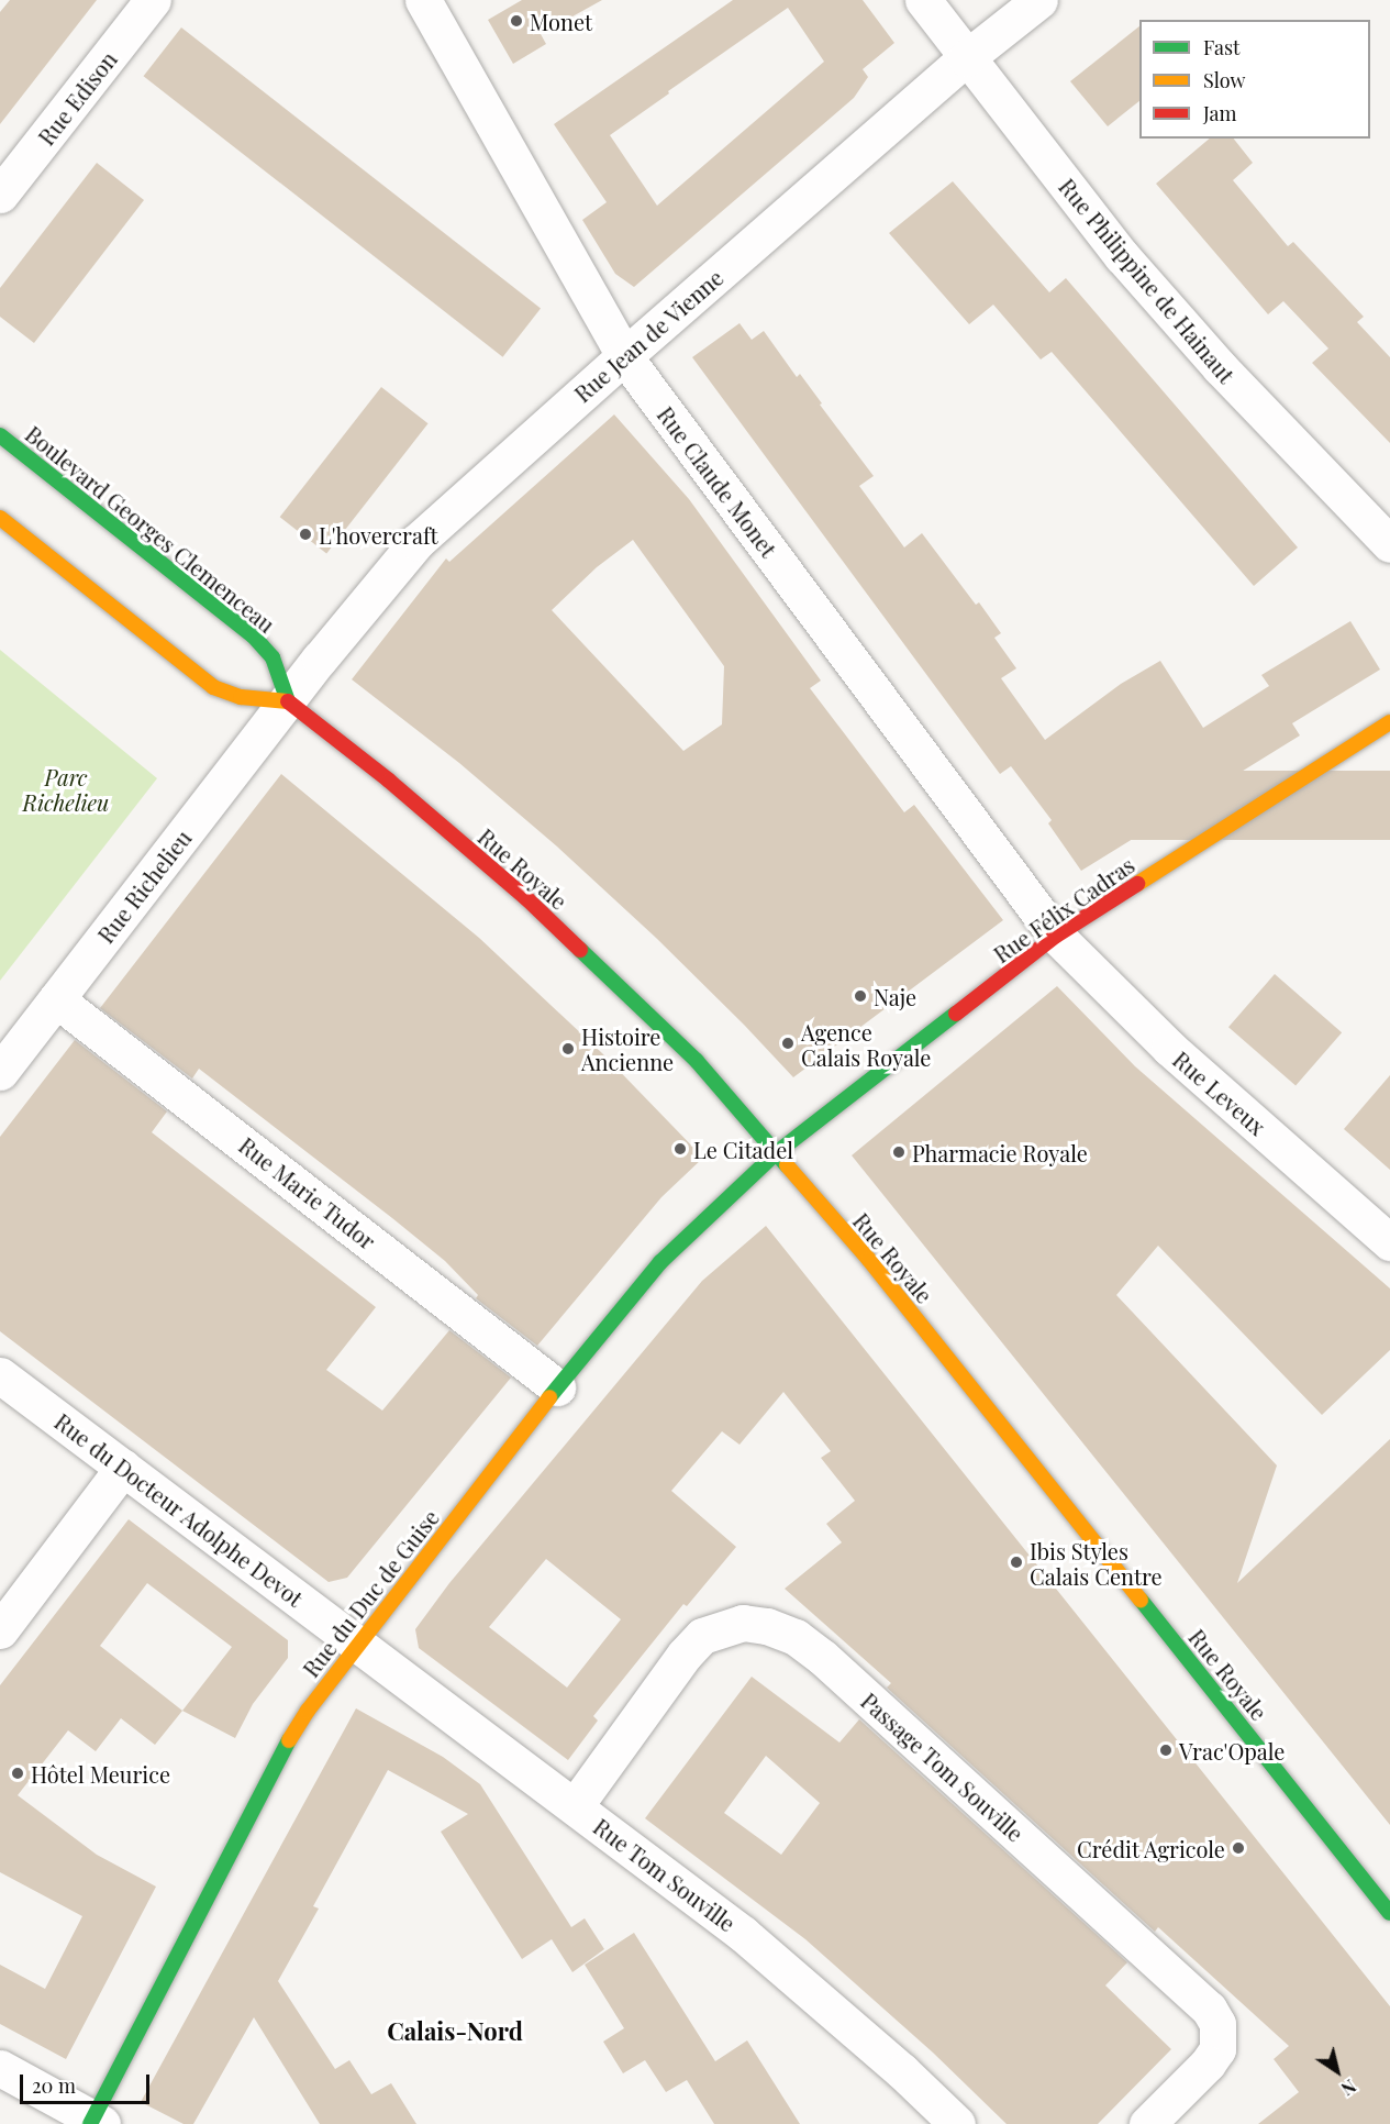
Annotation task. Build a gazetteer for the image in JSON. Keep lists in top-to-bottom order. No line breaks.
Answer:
{"streets":{"street":["Rue Edison","Rue Philippine de Hainaut","Rue Jean de Vienne","Rue Claude Monet","Boulevard Georges Clemenceau","Rue Royale","Rue Richelieu","Rue Félix Cadras","Rue Leveux","Rue Marie Tudor","Rue du Docteur Adolphe Devot","Rue du Duc de Guise","Passage Tom Souville","Rue Tom Souville"]},"crossings":[["Rue Philippine de Hainaut","Rue Jean de Vienne"],["Rue Jean de Vienne","Rue Claude Monet"],["Rue Jean de Vienne","Boulevard Georges Clemenceau"],["Rue Jean de Vienne","Rue Royale"],["Rue Jean de Vienne","Rue Richelieu"],["Rue Claude Monet","Rue Félix Cadras"],["Rue Claude Monet","Rue Leveux"],["Boulevard Georges Clemenceau","Rue Royale"],["Boulevard Georges Clemenceau","Rue Richelieu"],["Rue Royale","Rue Richelieu"],["Rue Royale","Rue Félix Cadras"],["Rue Royale","Rue du Duc de Guise"],["Rue Richelieu","Rue Marie Tudor"],["Rue Félix Cadras","Rue Leveux"],["Rue Félix Cadras","Rue du Duc de Guise"],["Rue Marie Tudor","Rue du Duc de Guise"],["Rue du Docteur Adolphe Devot","Rue du Duc de Guise"],["Rue du Docteur Adolphe Devot","Rue Tom Souville"],["Rue du Duc de Guise","Rue Tom Souville"],["Passage Tom Souville","Rue Tom Souville"]],"districts":["Calais-Nord"],"parks":["Parc Richelieu"],"places":["Monet","L'hovercraft","Naje","Agence Calais Royale","Histoire Ancienne","Le Citadel","Pharmacie Royale","Ibis Styles Calais Centre","Vrac'Opale","Hôtel Meurice","Crédit Agricole"],"legend":["Fast","Slow","Jam"],"scale_bar":"20 m","north":"bottom right"}
